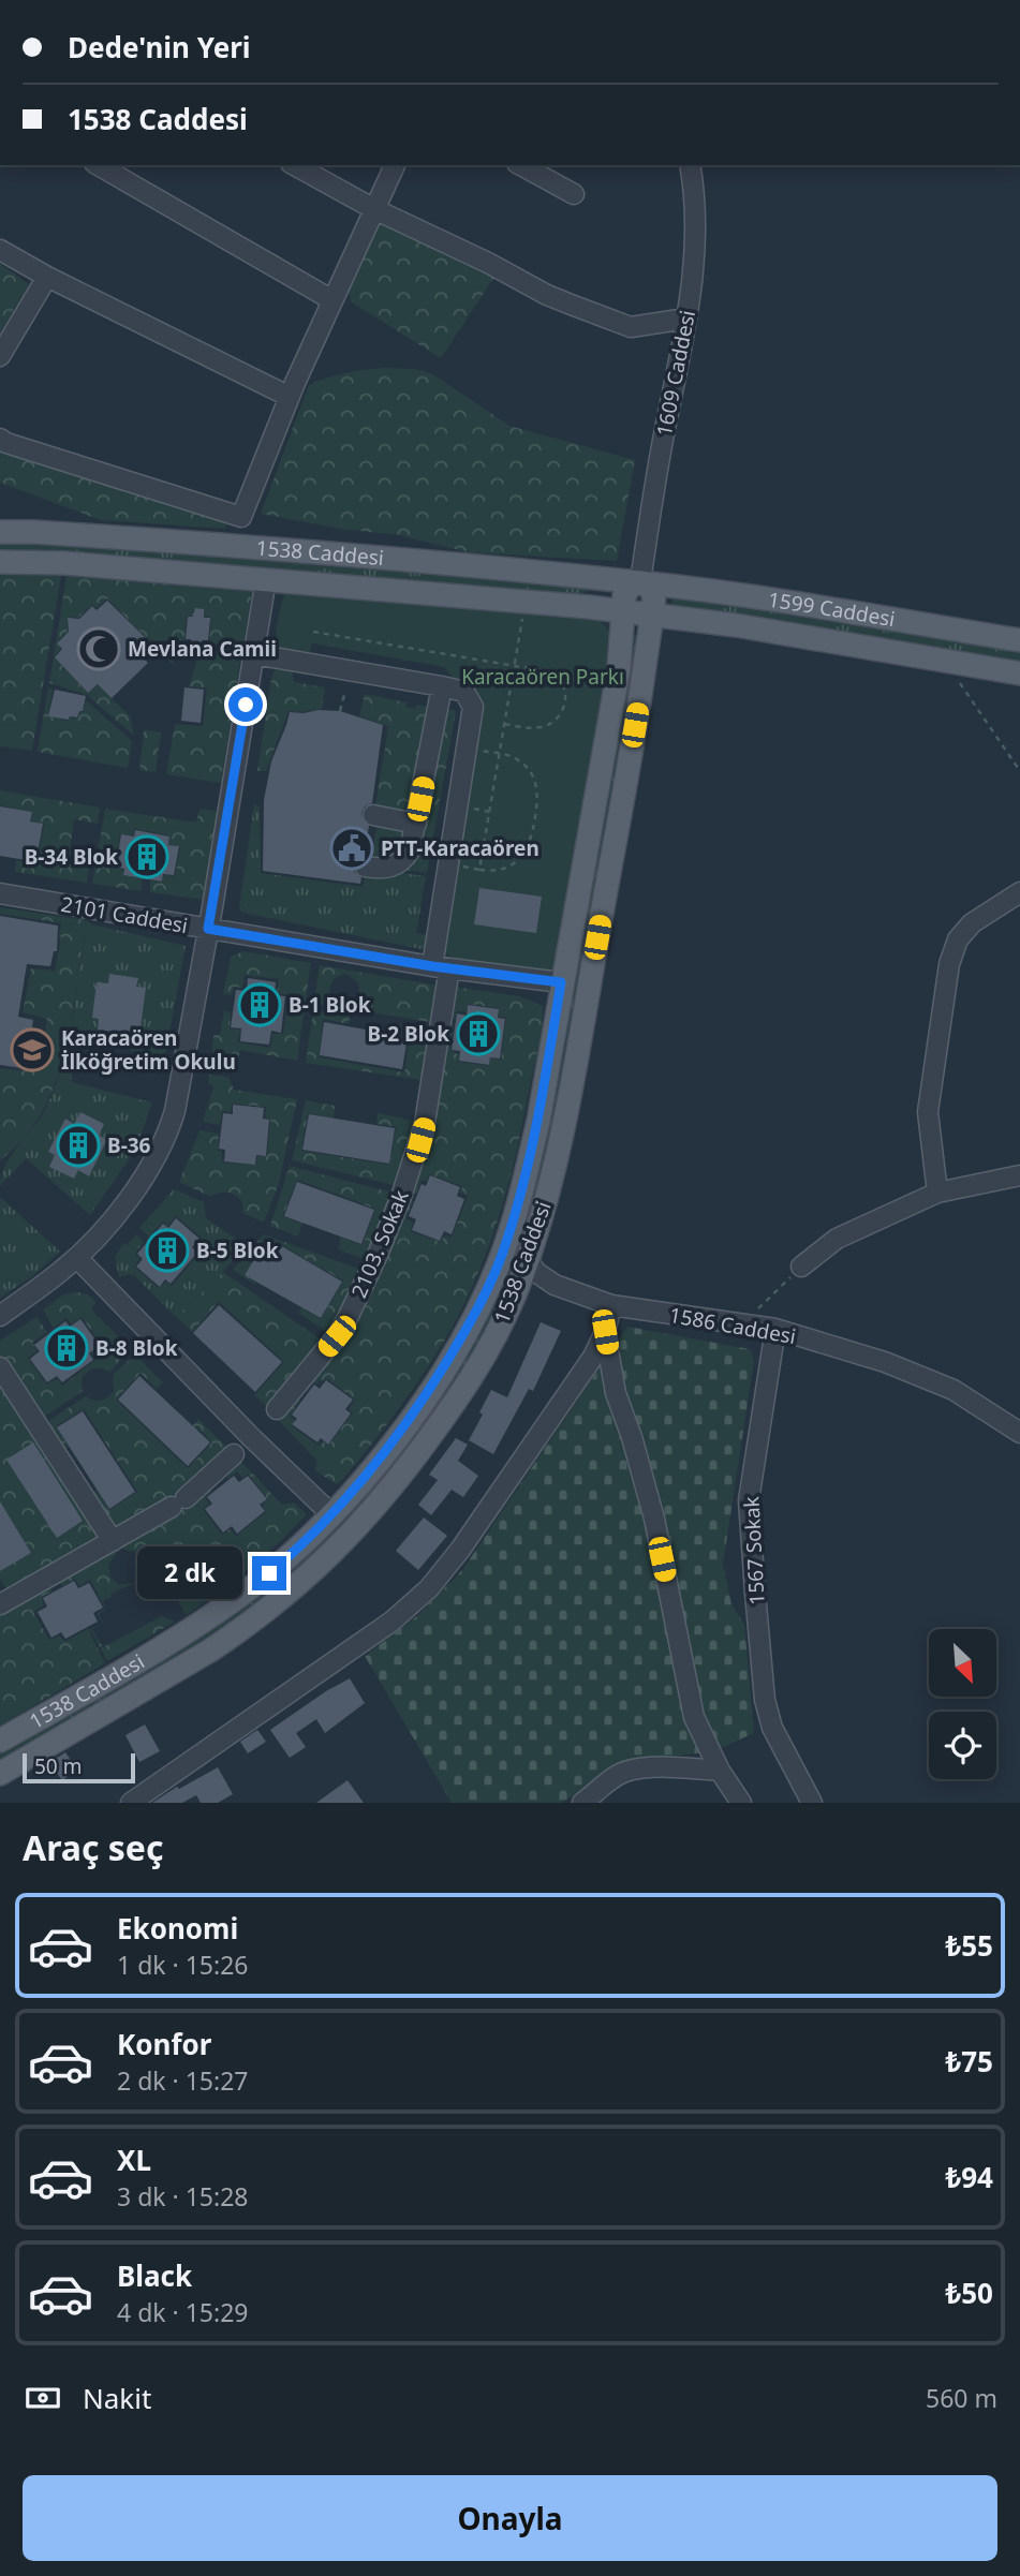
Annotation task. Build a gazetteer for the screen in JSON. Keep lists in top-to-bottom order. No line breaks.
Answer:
{"streets":{"main road":["1538 Caddesi","1599 Caddesi"],"street":["1609 Caddesi","2101 Caddesi","2103. Sokak","1586 Caddesi","1567 Sokak"]},"crossings":[["1609 Caddesi","1538 Caddesi"],["1609 Caddesi","1599 Caddesi"],["1538 Caddesi","1599 Caddesi"],["1538 Caddesi","2101 Caddesi"],["1538 Caddesi","1586 Caddesi"],["2101 Caddesi","2103. Sokak"],["1586 Caddesi","1567 Sokak"]],"parks":["Karacaören Parkı"],"places":{"mosque":["Mevlana Camii"],"public building":["PTT-Karacaören"],"building":["B-34 Blok","B-1 Blok","B-2 Blok","B-36","B-5 Blok","B-8 Blok"],"school or university":["Karacaören İlköğretim Okulu"]},"scale_bar":"50 m","north":"bottom right","page":{"banner":["Dede'nin Yeri","1538 Caddesi"],"bubble":"2 dk","scale":"50 m","heading":"Araç seç","list":[{"name":"Ekonomi","note":"1 dk · 15:26","value":"₺55"},{"name":"Konfor","note":"2 dk · 15:27","value":"₺75"},{"name":"XL","note":"3 dk · 15:28","value":"₺94"},{"name":"Black","note":"4 dk · 15:29","value":"₺50"}],"pay":["Nakit","560 m"],"buttons":"Onayla"}}
